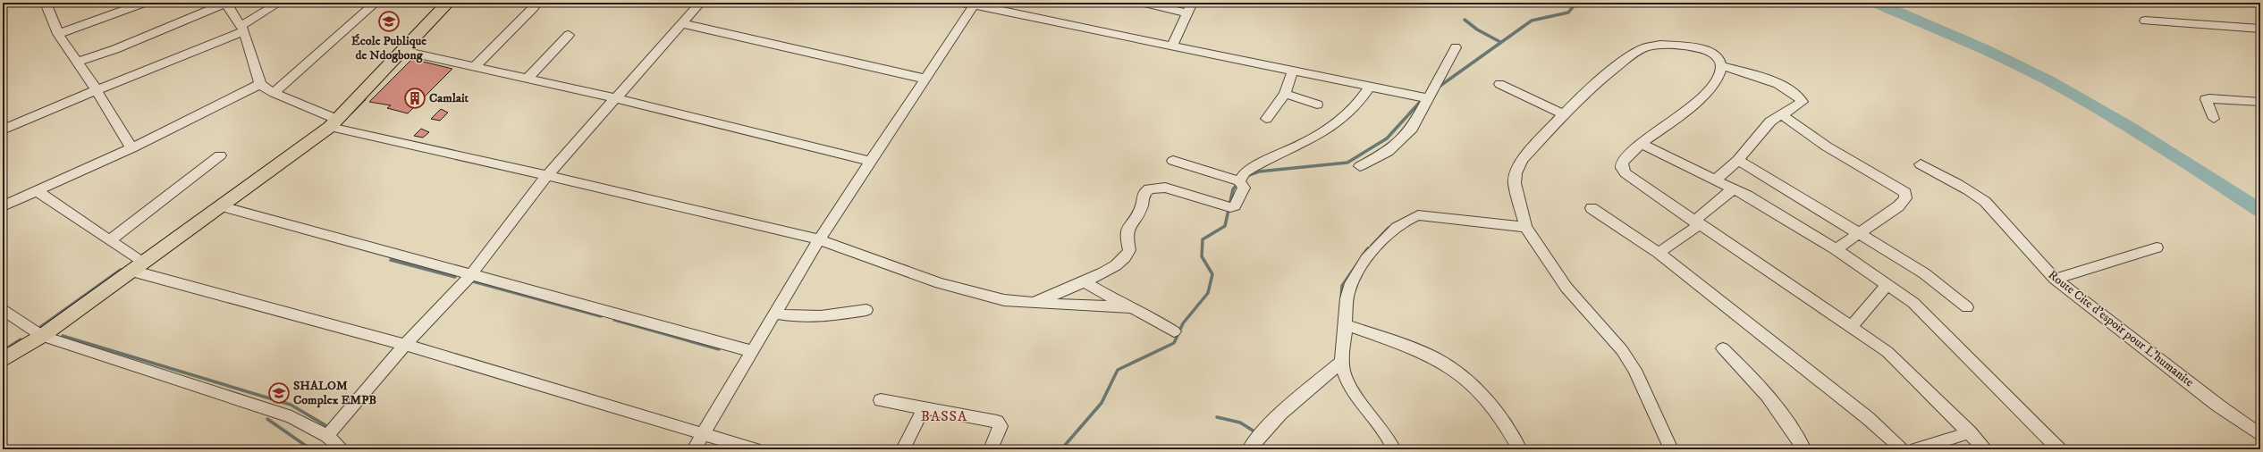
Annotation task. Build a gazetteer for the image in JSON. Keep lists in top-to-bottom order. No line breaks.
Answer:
{"streets":{"street":["Route Cite d'espoir pour L'humanite"]},"districts":["BASSA"],"places":{"school or university":["École Publique de Ndogbong","SHALOM Complex EMPB"],"building":["Camlait"]}}
